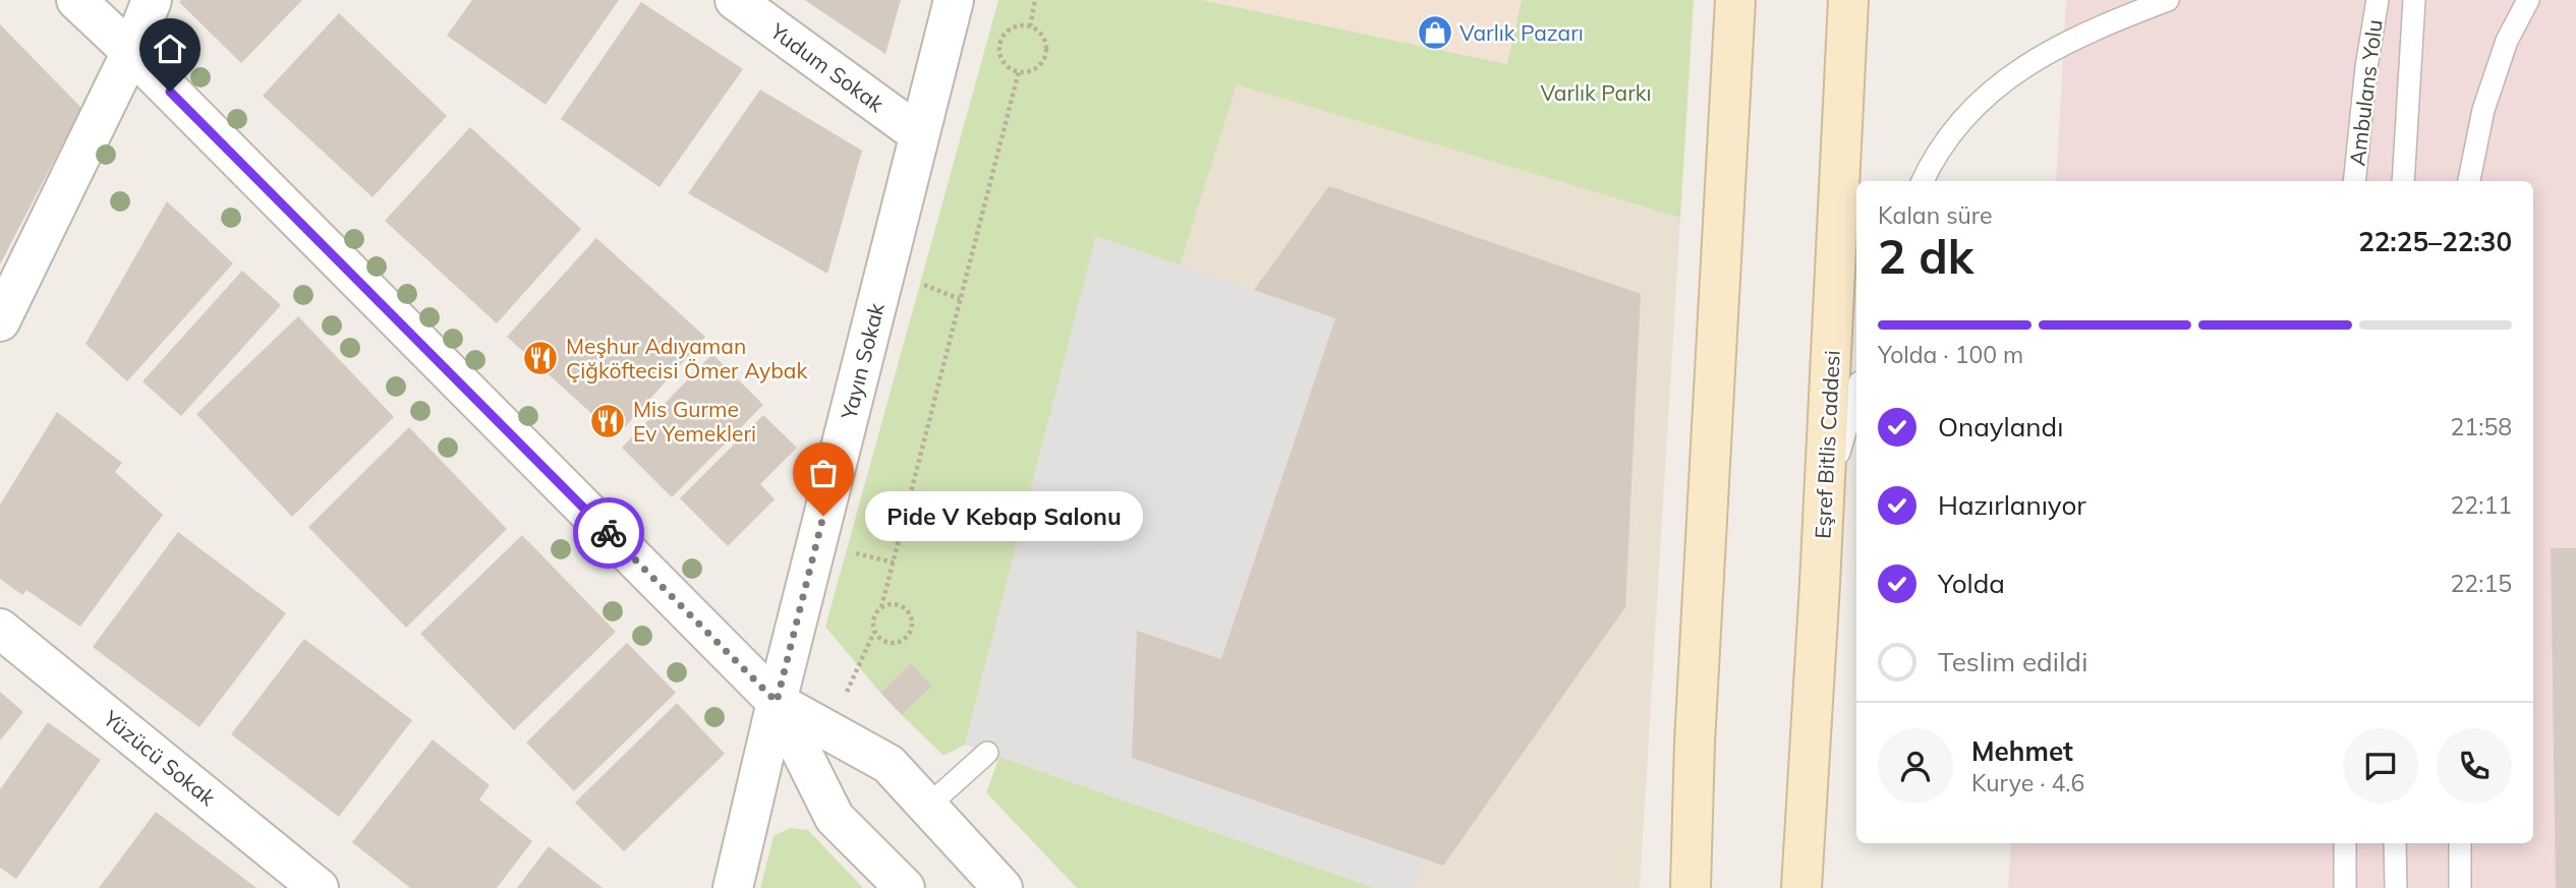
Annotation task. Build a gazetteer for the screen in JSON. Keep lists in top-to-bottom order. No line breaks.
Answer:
{"streets":{"main road":["Eşref Bitlis Caddesi"],"street":["Yudum Sokak","Yayın Sokak","Yüzücü Sokak"],"lane":["Ambulans Yolu"]},"crossings":[["Yudum Sokak","Yayın Sokak"]],"parks":["Varlık Parkı"],"places":{"shop":["Varlık Pazarı"],"restaurant":["Meşhur Adıyaman Çiğköftecisi Ömer Aybak","Mis Gurme Ev Yemekleri"],"other":["Pide V Kebap Salonu"]},"page":{"heading":["2 dk","Kalan süre","22:25–22:30"],"panel":["Mehmet","Kurye · 4.6"],"bar":"Yolda · 100 m","list":[["Onaylandı","21:58"],["Hazırlanıyor","22:11"],["Yolda","22:15"],"Teslim edildi"],"bubble":"Pide V Kebap Salonu"}}
